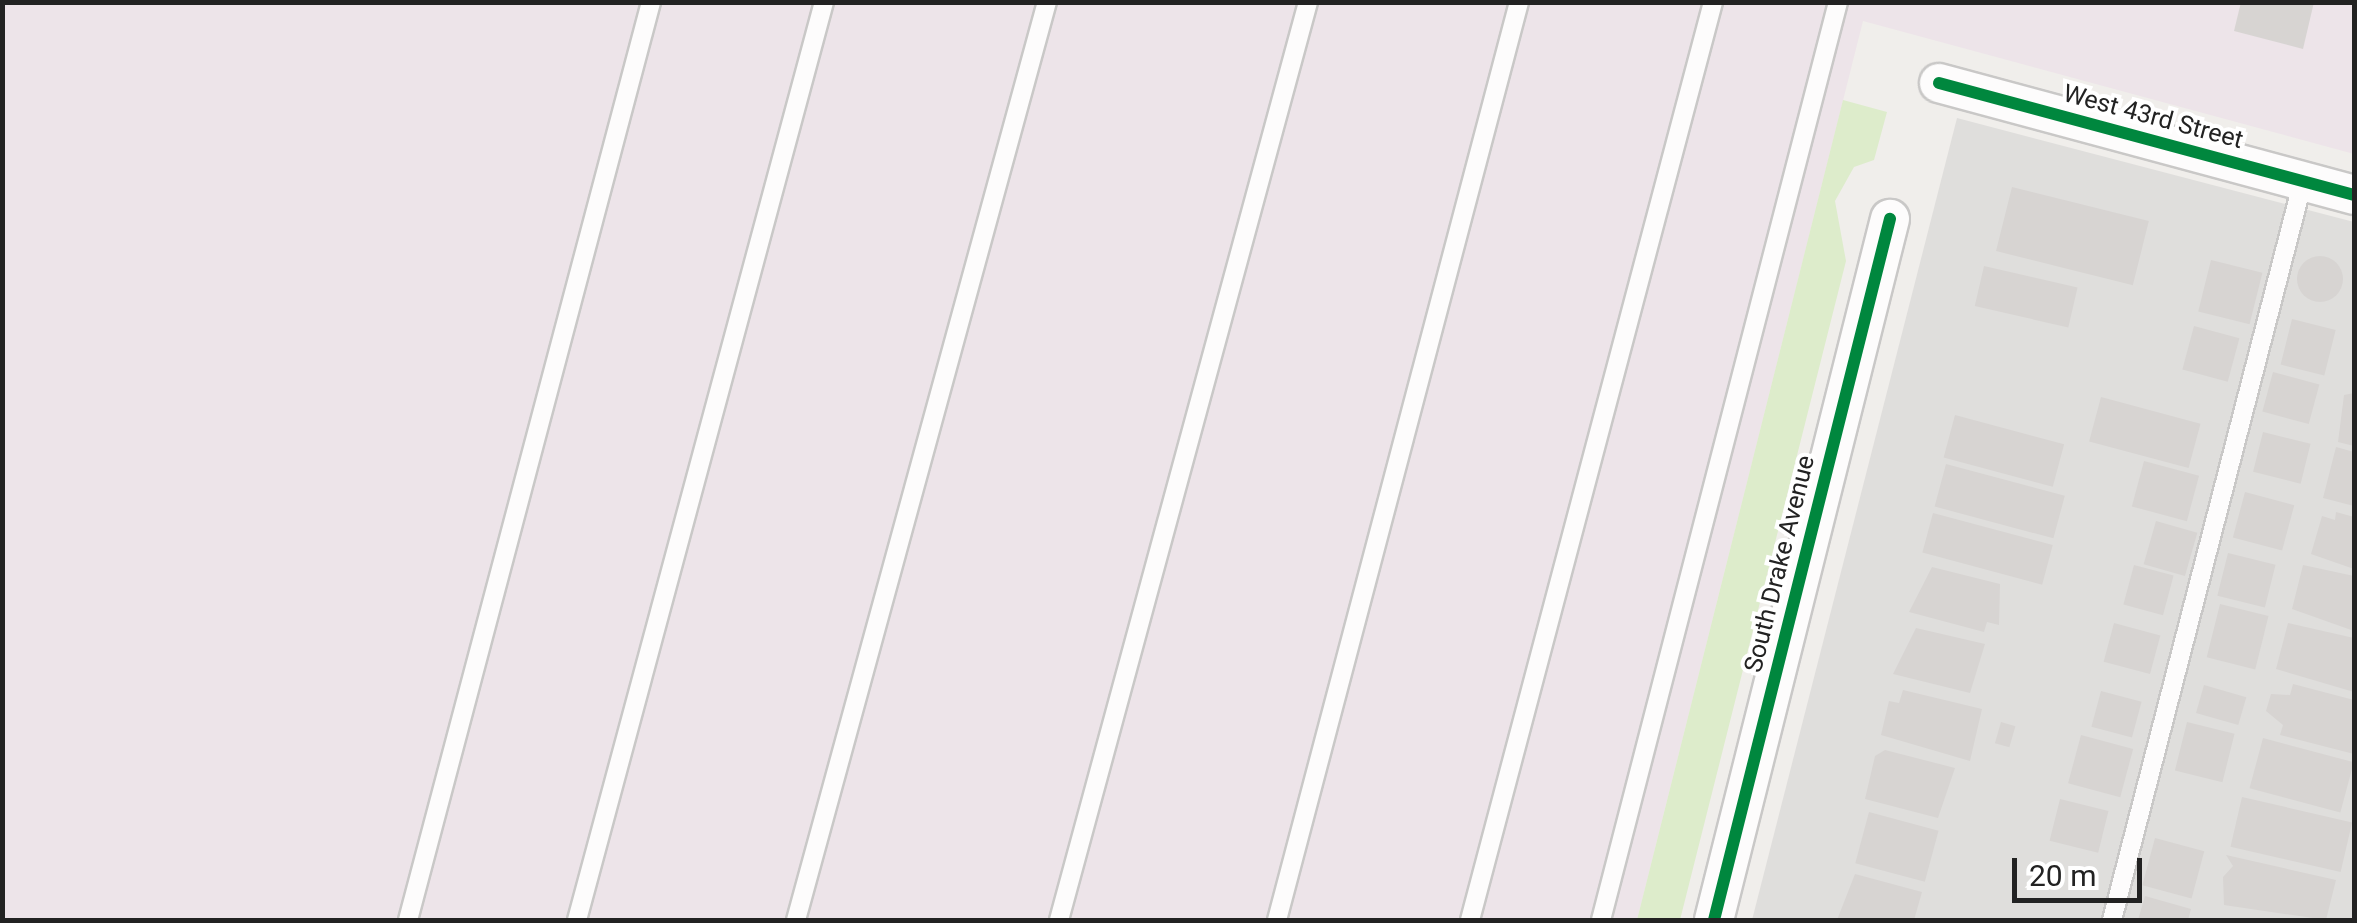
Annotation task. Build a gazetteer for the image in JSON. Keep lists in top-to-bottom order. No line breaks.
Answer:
{"streets":{"street":["West 43rd Street","South Drake Avenue"]},"scale_bar":"20 m"}
